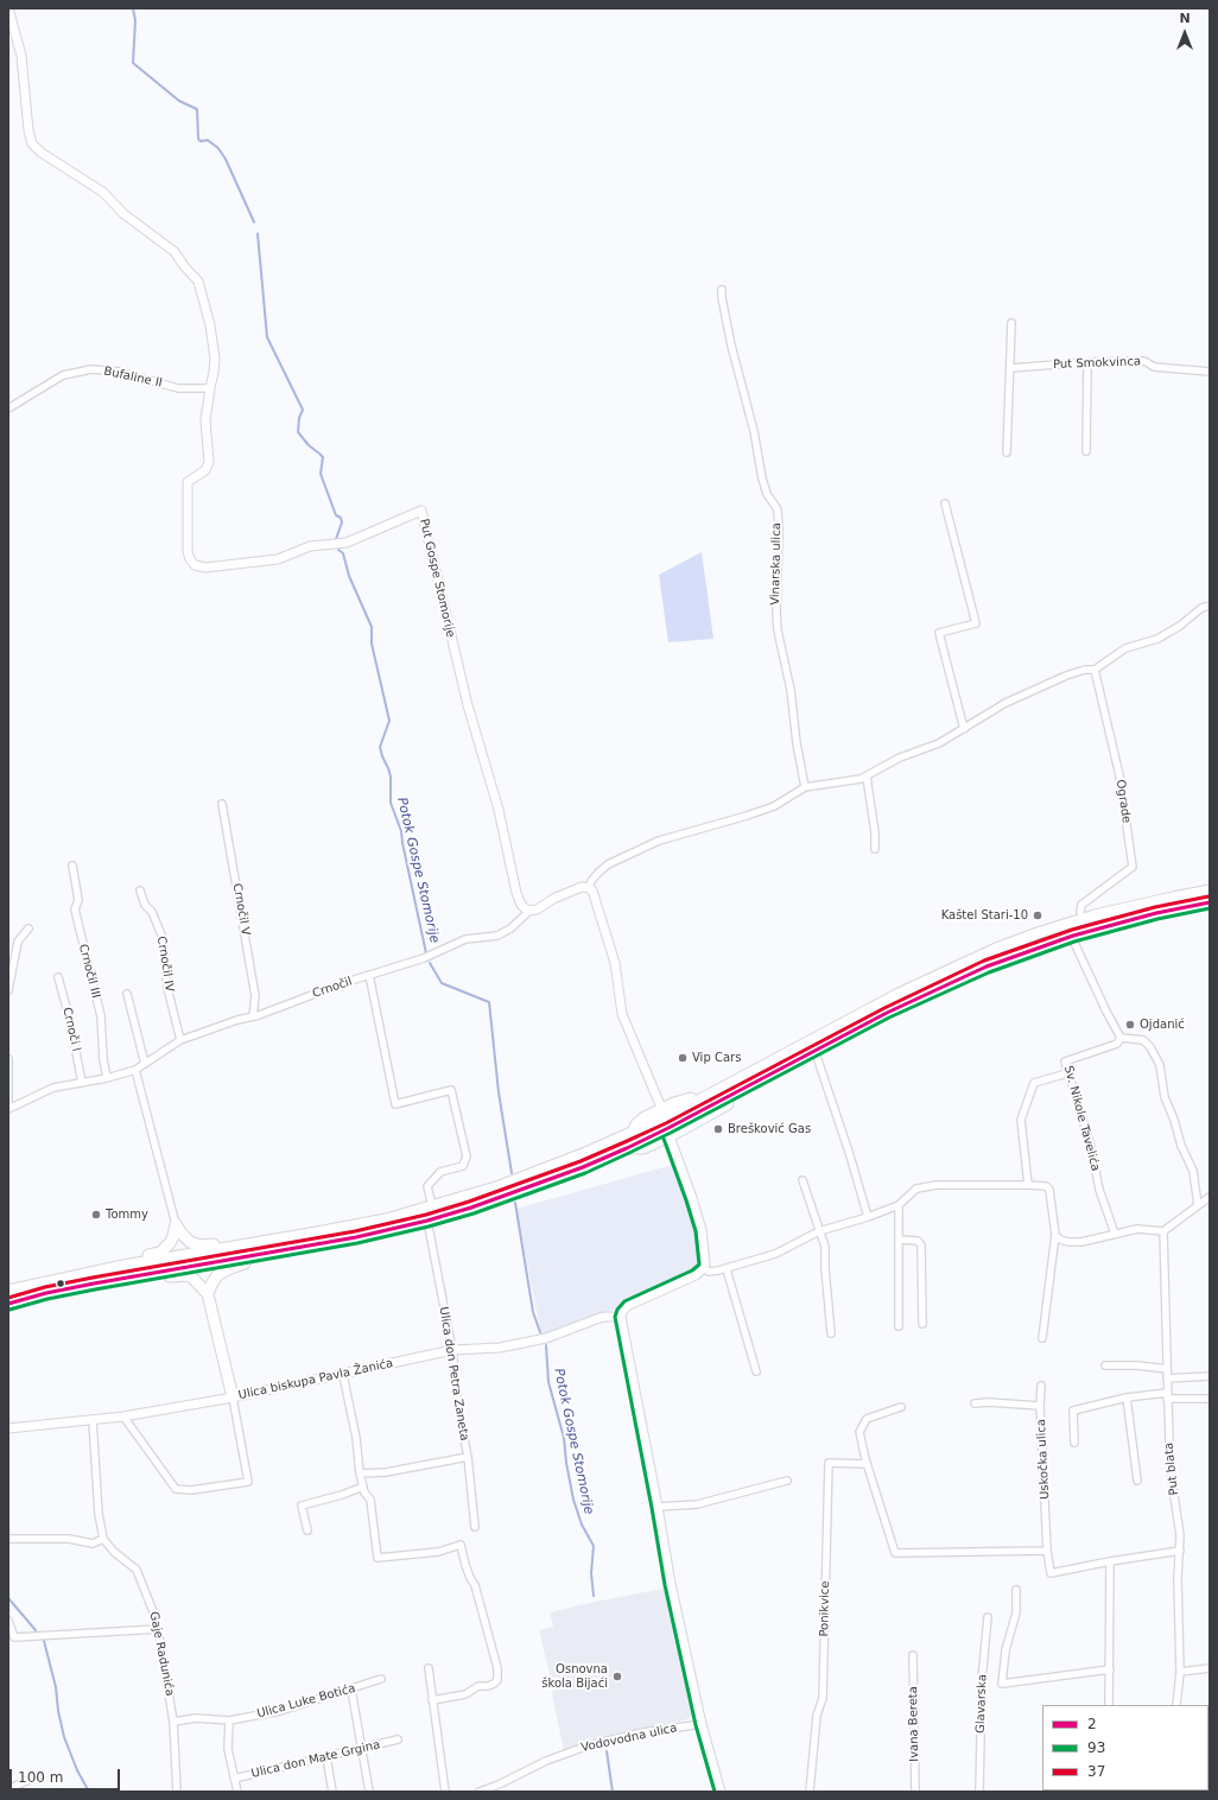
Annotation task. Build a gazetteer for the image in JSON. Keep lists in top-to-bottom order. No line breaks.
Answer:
{"streets":{"street":["Put Smokvinca","Bufaline II","Vinarska ulica","Put Gospe Stomorije","Ograde","Crnočil V","Crnočil IV","Crnočil III","Crnočil","Crnoči l","Sv. Nikole Tavelića","Ulica don Petra Zaneta","Ulica biskupa Pavla Žanića","Uskočka ulica","Put blata","Ponikvice","Gaje Radunića","Ulica Luke Botića","Glavarska","Ivana Bereta","Vodovodna ulica","Ulica don Mate Grgina"]},"crossings":[["Bufaline II","Put Gospe Stomorije"],["Put Gospe Stomorije","Crnočil"],["Crnočil V","Crnočil"],["Crnočil IV","Crnočil"],["Ulica don Petra Zaneta","Ulica biskupa Pavla Žanića"],["Gaje Radunića","Ulica Luke Botića"]],"water":["Potok Gospe Stomorije"],"places":["Kaštel Stari-10","Ojdanić","Vip Cars","Brešković Gas","Tommy","Osnovna škola Bijaći"],"lines":["transit line 37","transit line 2","transit line 93"],"legend":["2","93","37"],"scale_bar":"100 m","north":"top"}
